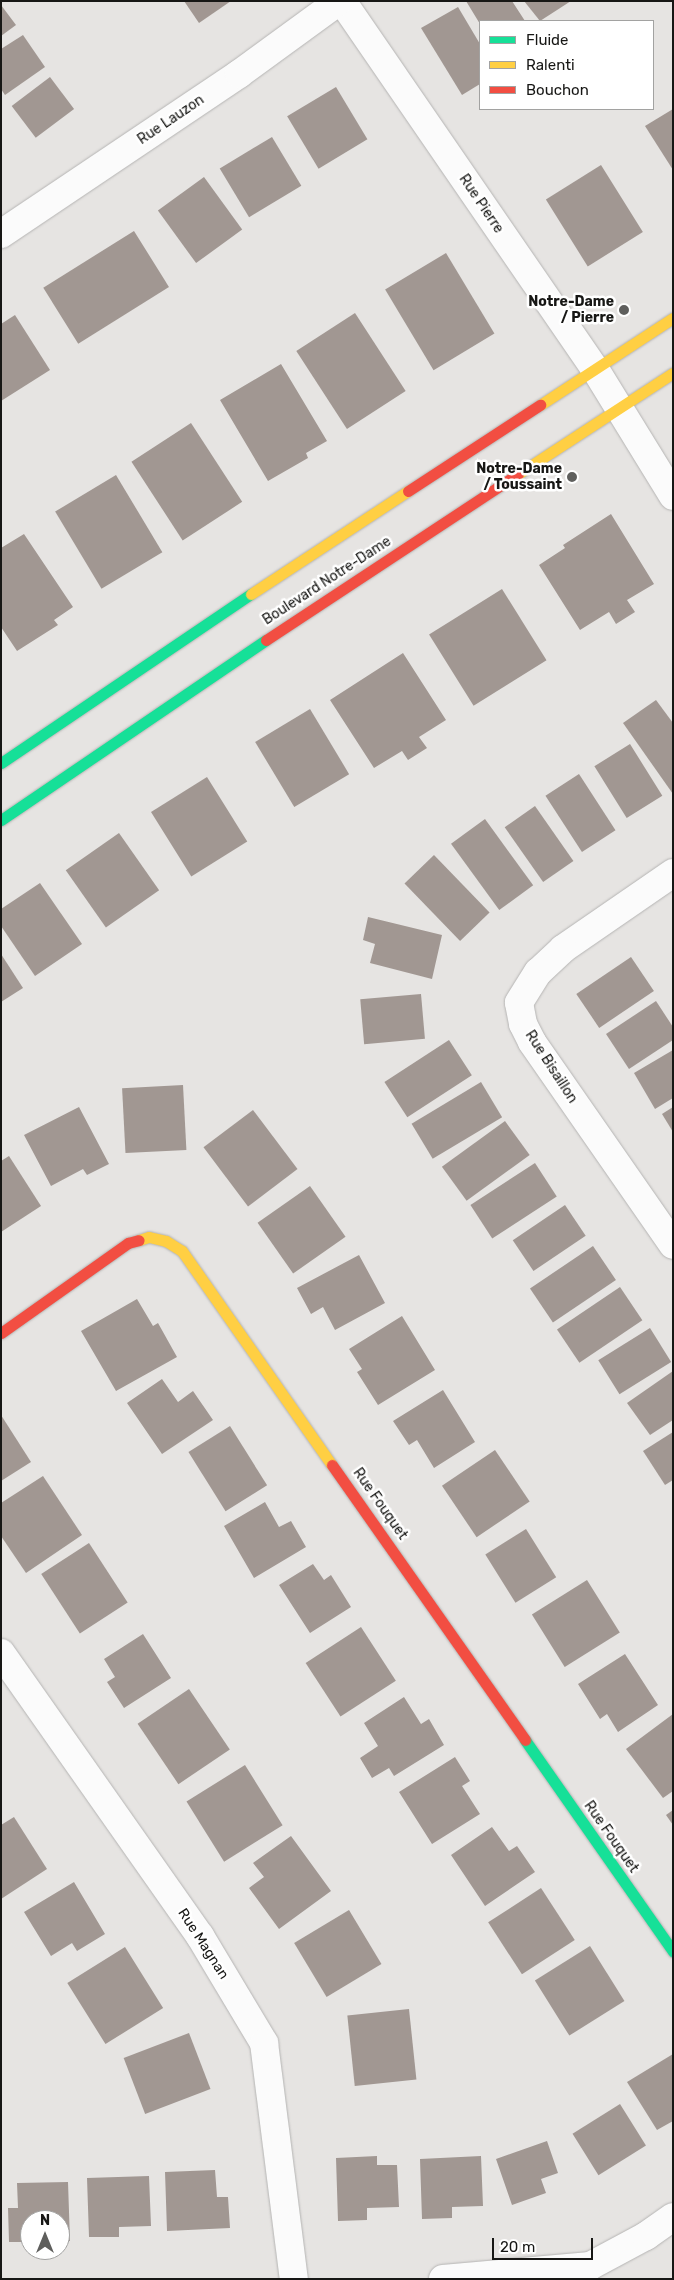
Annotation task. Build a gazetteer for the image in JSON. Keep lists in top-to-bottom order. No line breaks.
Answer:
{"streets":{"street":["Rue Lauzon","Rue Pierre","Boulevard Notre-Dame","Rue Bisaillon","Rue Fouquet","Rue Magnan"]},"crossings":[["Rue Lauzon","Rue Pierre"],["Rue Pierre","Boulevard Notre-Dame"]],"places":["Notre-Dame / Pierre","Notre-Dame / Toussaint"],"legend":["Fluide","Ralenti","Bouchon"],"scale_bar":"20 m","north":"top"}
